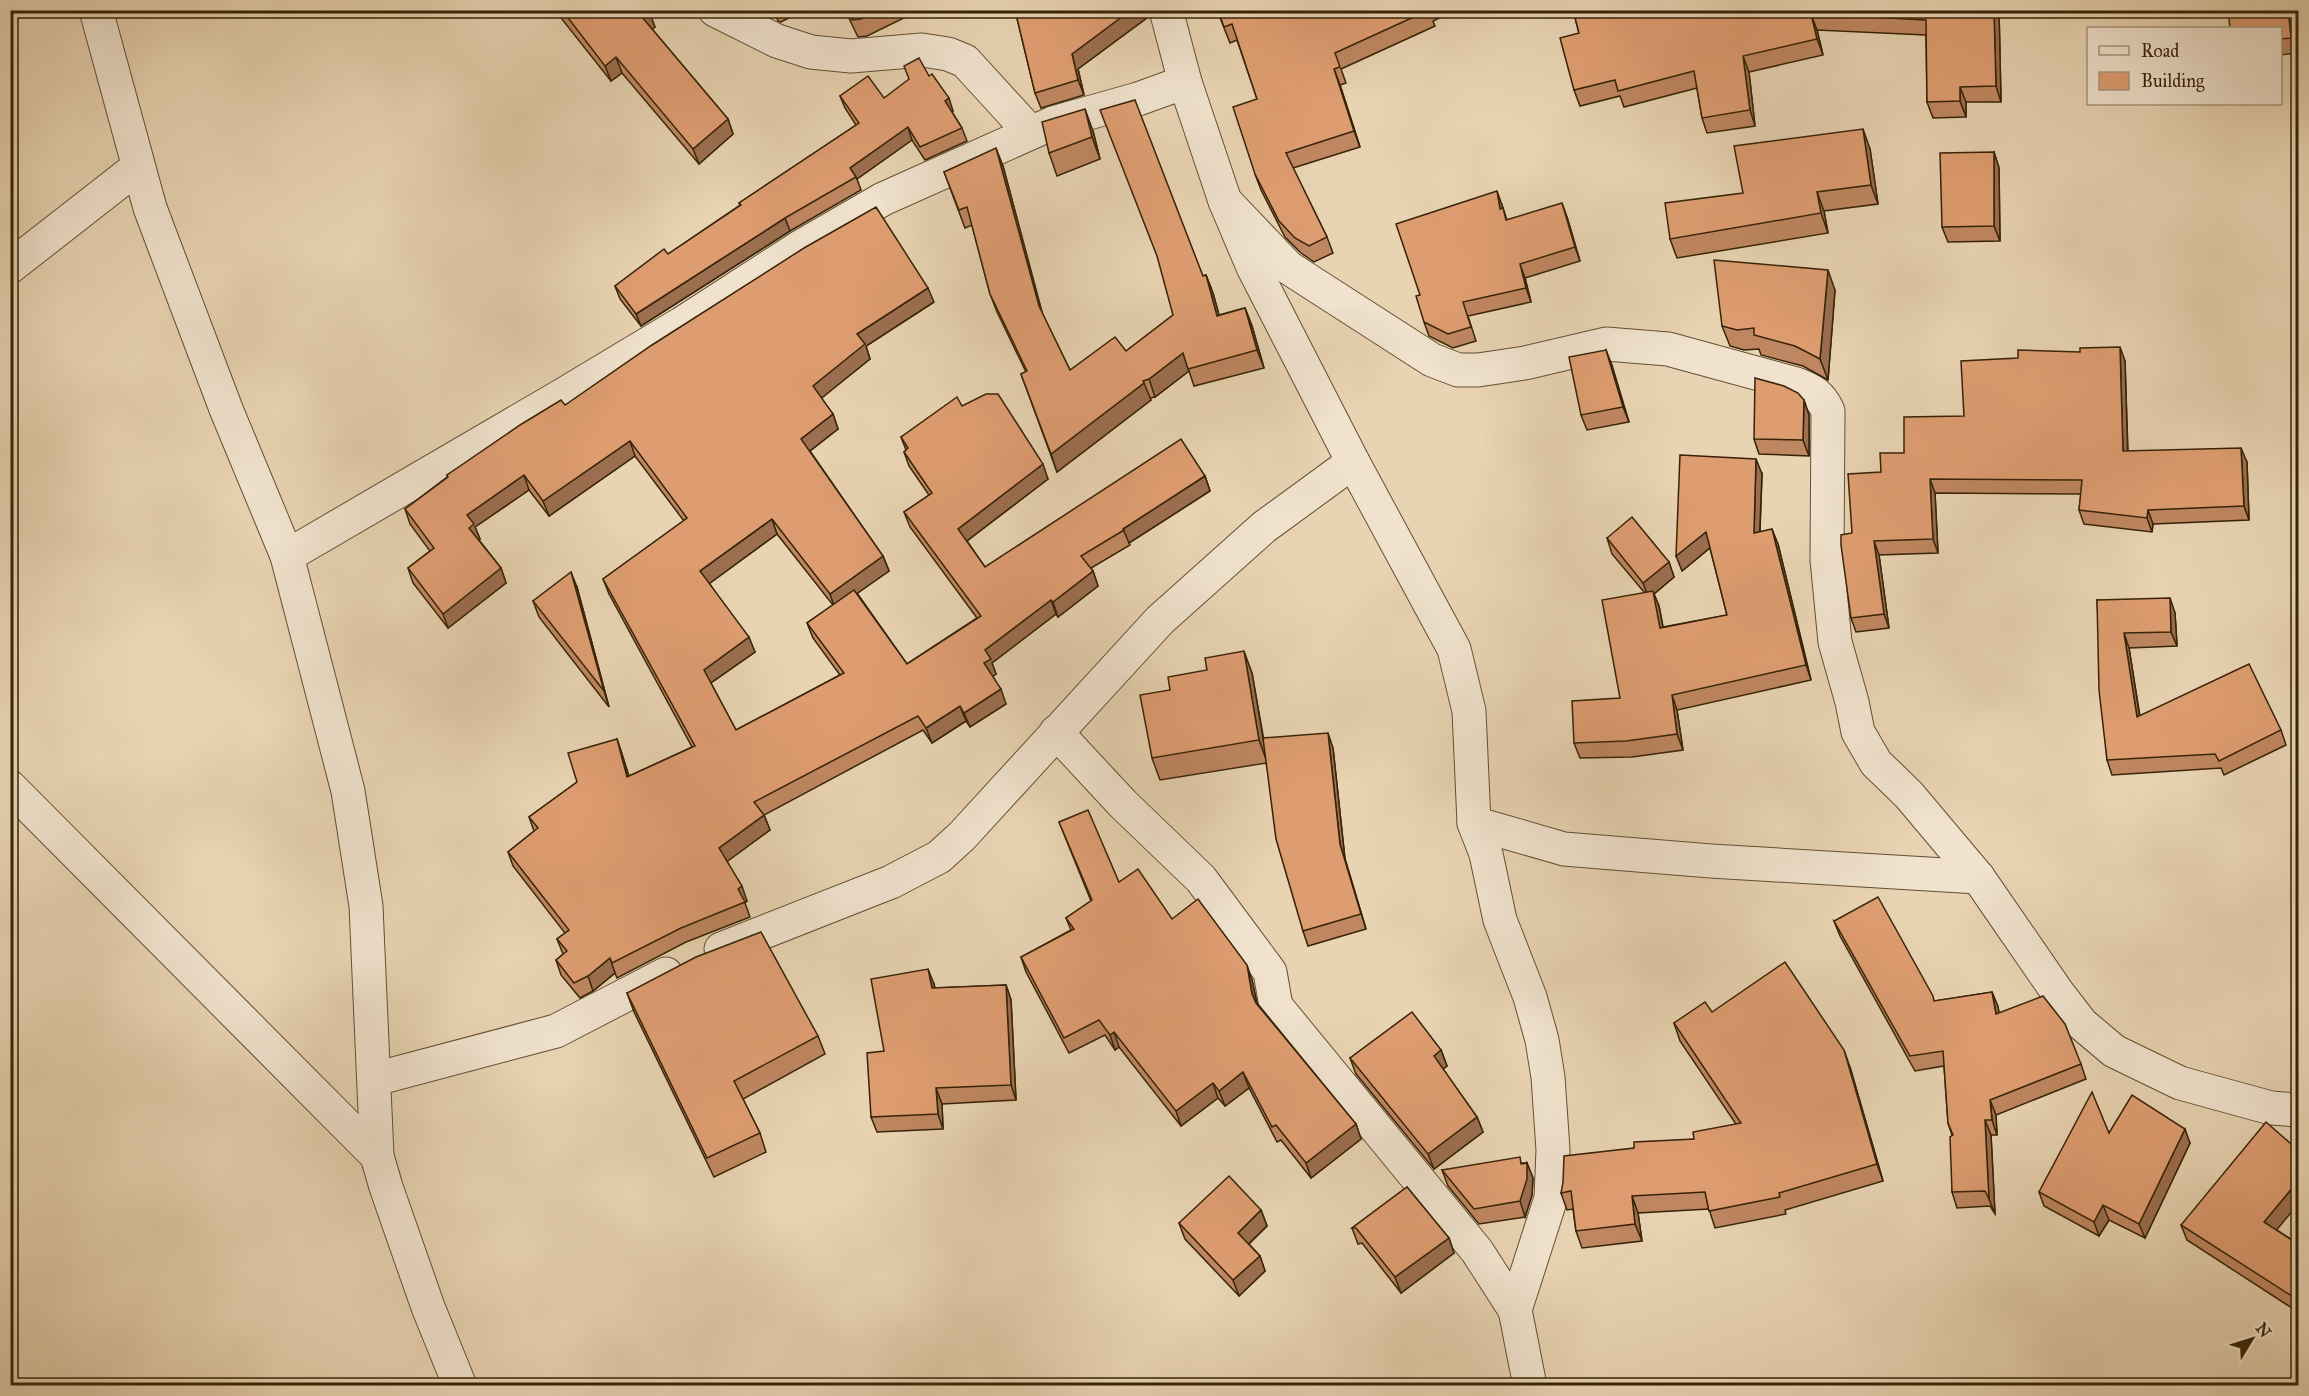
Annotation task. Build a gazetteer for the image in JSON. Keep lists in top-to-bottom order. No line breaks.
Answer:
{"legend":["Road","Building"],"north":"top right"}
